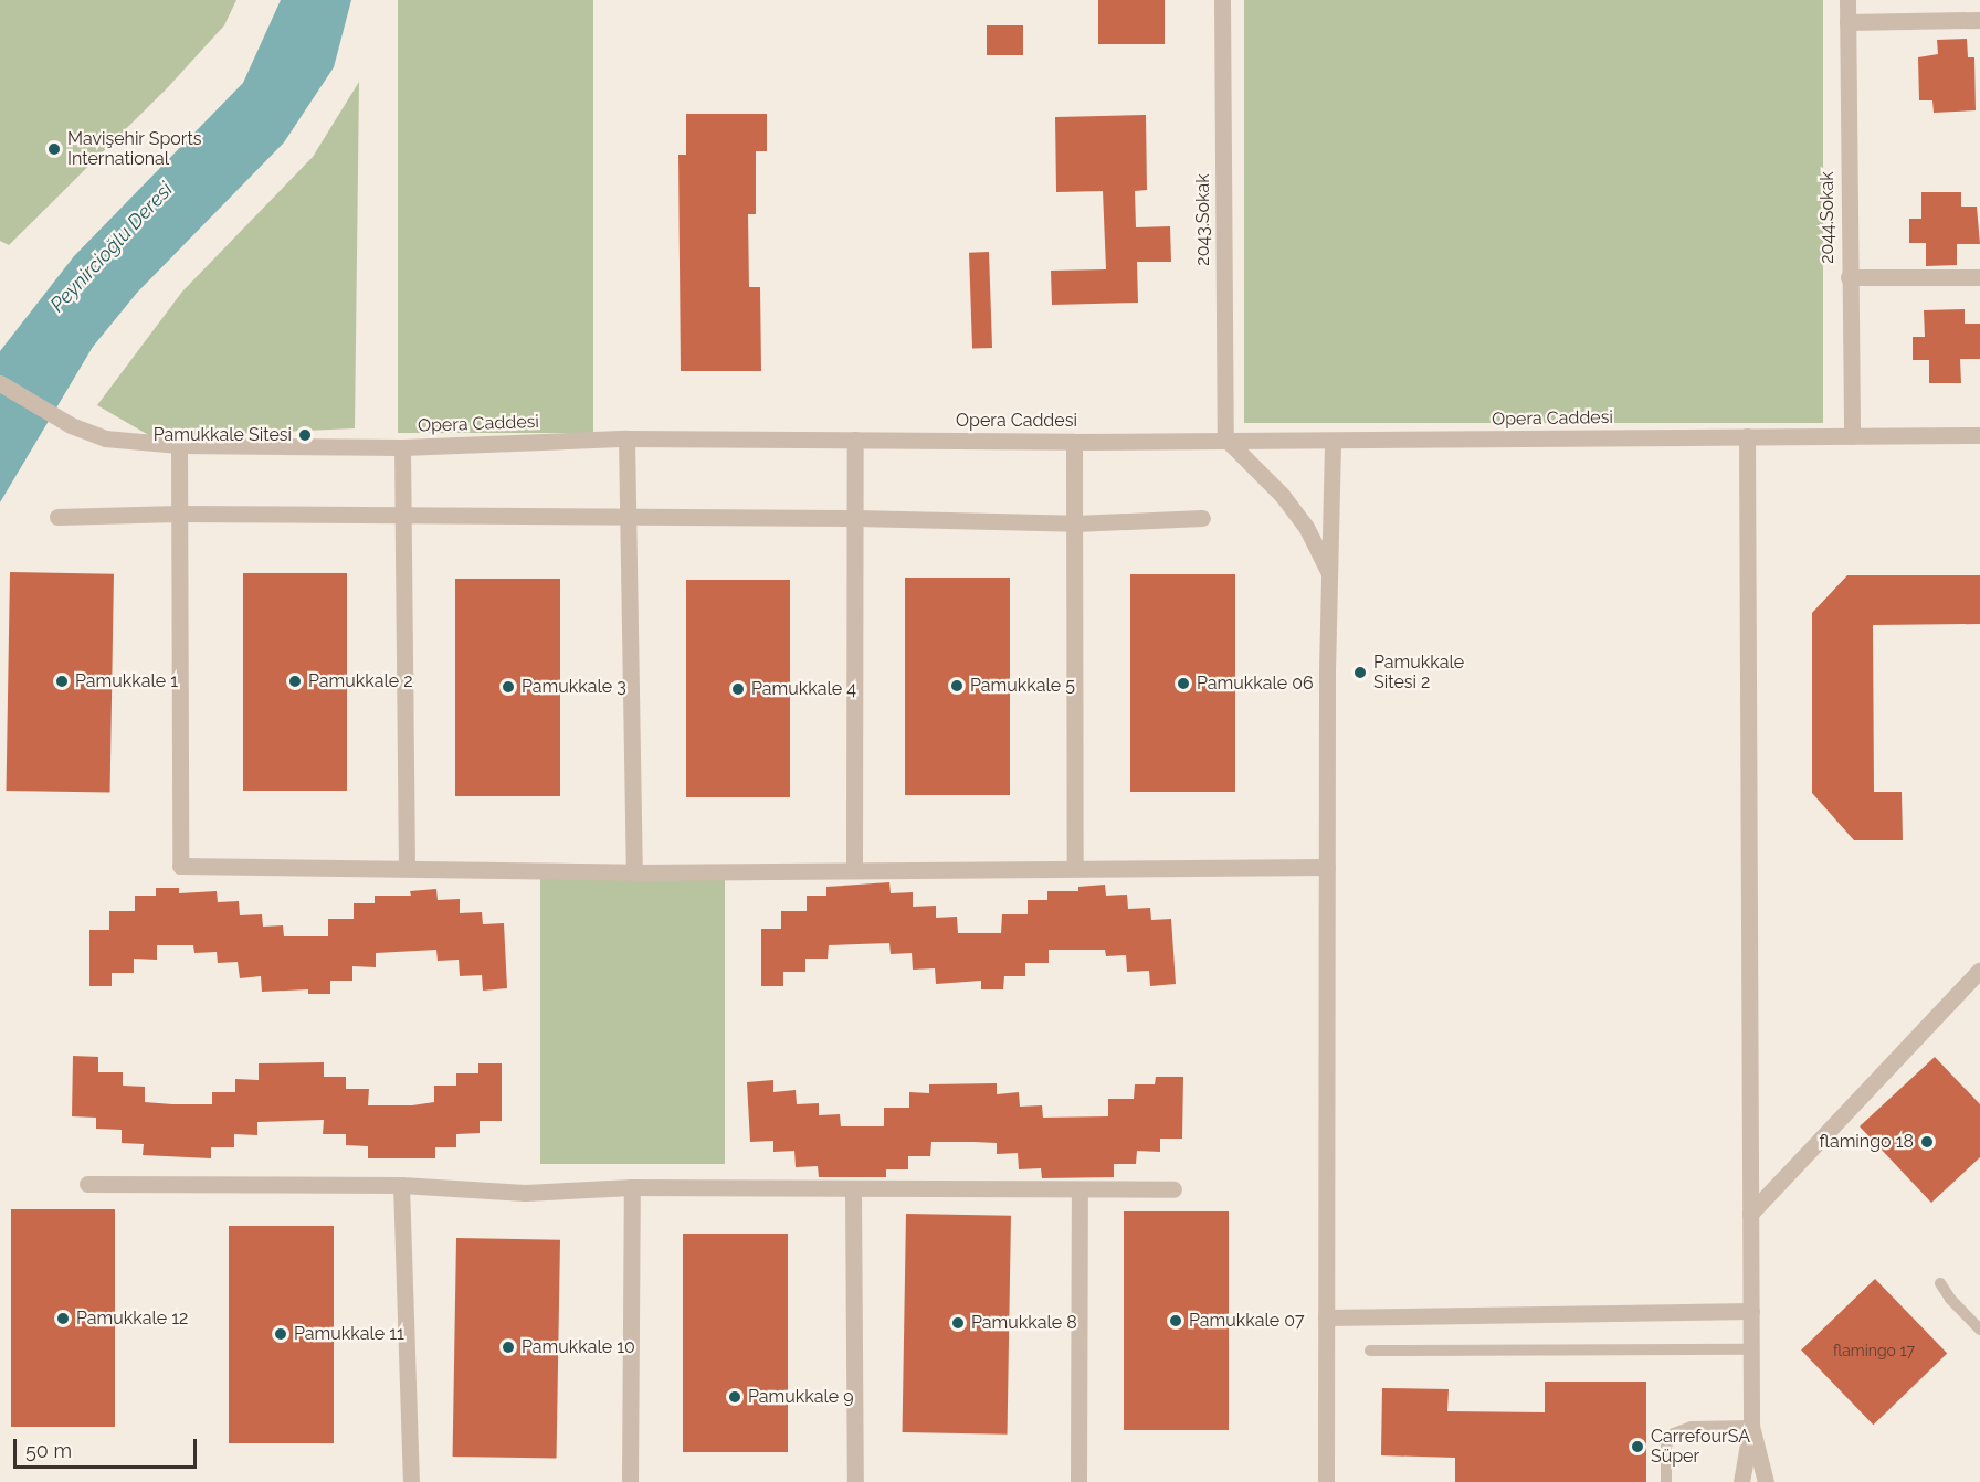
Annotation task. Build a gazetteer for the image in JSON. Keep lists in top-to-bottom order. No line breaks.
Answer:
{"streets":{"street":["2044.Sokak","2043.Sokak","Opera Caddesi"]},"crossings":[["2044.Sokak","Opera Caddesi"],["2043.Sokak","Opera Caddesi"]],"water":["Peynircioğlu Deresi"],"places":["Mavişehir Sports International","Pamukkale Sitesi","Pamukkale Sitesi 2","Pamukkale 1","Pamukkale 2","Pamukkale 06","Pamukkale 5","Pamukkale 3","Pamukkale 4","flamingo 18","Pamukkale 12","Pamukkale 07","Pamukkale 8","Pamukkale 11","Pamukkale 10","Pamukkale 9","CarrefourSA Süper"],"house_numbers":["flamingo 17"],"scale_bar":"50 m"}
